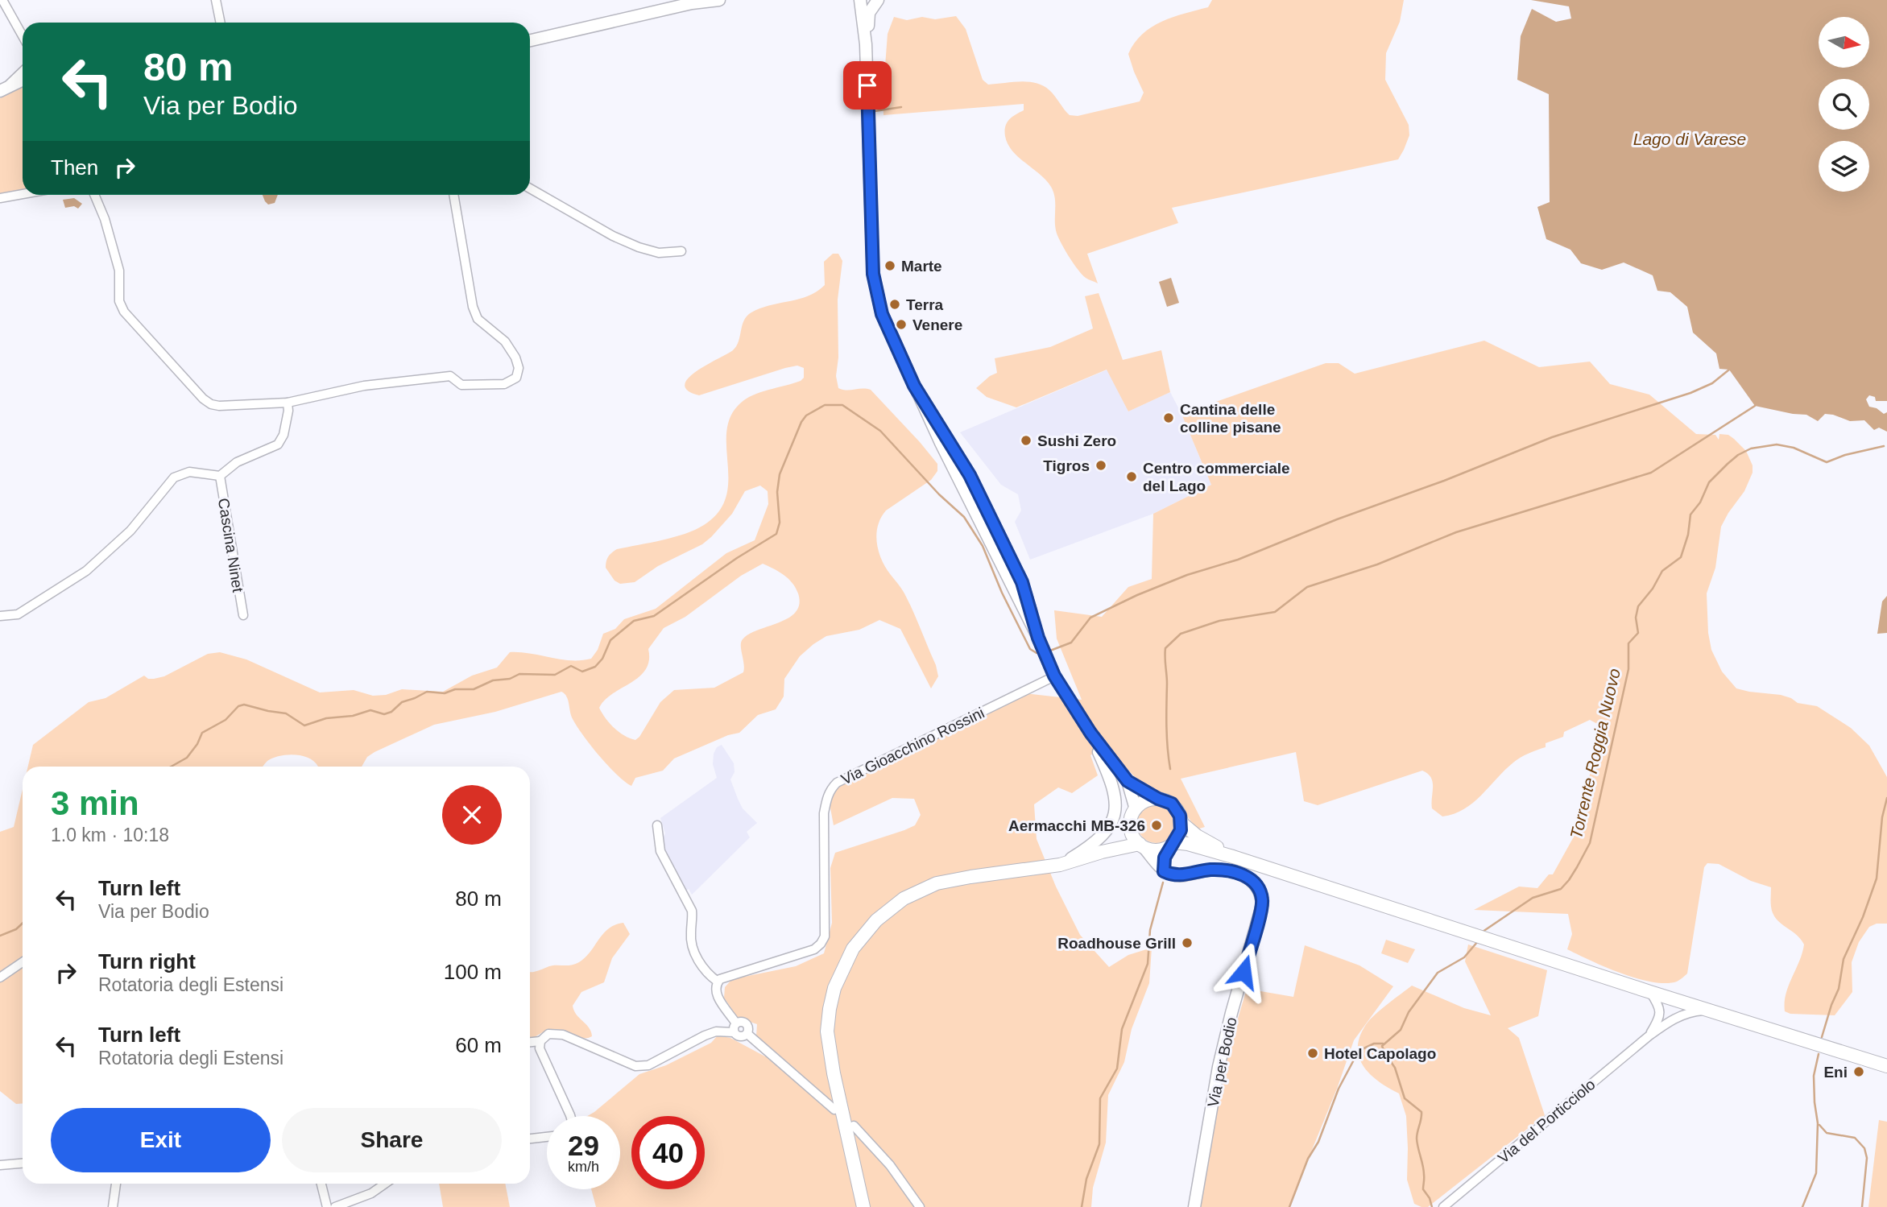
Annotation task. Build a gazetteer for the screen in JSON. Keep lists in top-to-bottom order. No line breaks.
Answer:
{"streets":{"main road":["Via per Bodio"],"street":["Cascina Ninet","Via Gioacchino Rossini","Via del Porticciolo"]},"water":["Lago di Varese","Torrente Roggia Nuovo"],"places":["Marte","Terra","Venere","Cantina delle colline pisane","Sushi Zero","Tigros","Centro commerciale del Lago","Aermacchi MB-326","Roadhouse Grill","Hotel Capolago","Eni"],"north":"right","page":{"turn":["80 m","Via per Bodio"],"then":"Then","heading":["3 min","1.0 km · 10:18"],"list":[{"name":"Turn left","note":"Via per Bodio","value":"80 m"},{"name":"Turn right","note":"Rotatoria degli Estensi","value":"100 m"},{"name":"Turn left","note":"Rotatoria degli Estensi","value":"60 m"}],"buttons":["Exit","Share"],"speed":"29 km/h","limit":"40"}}
